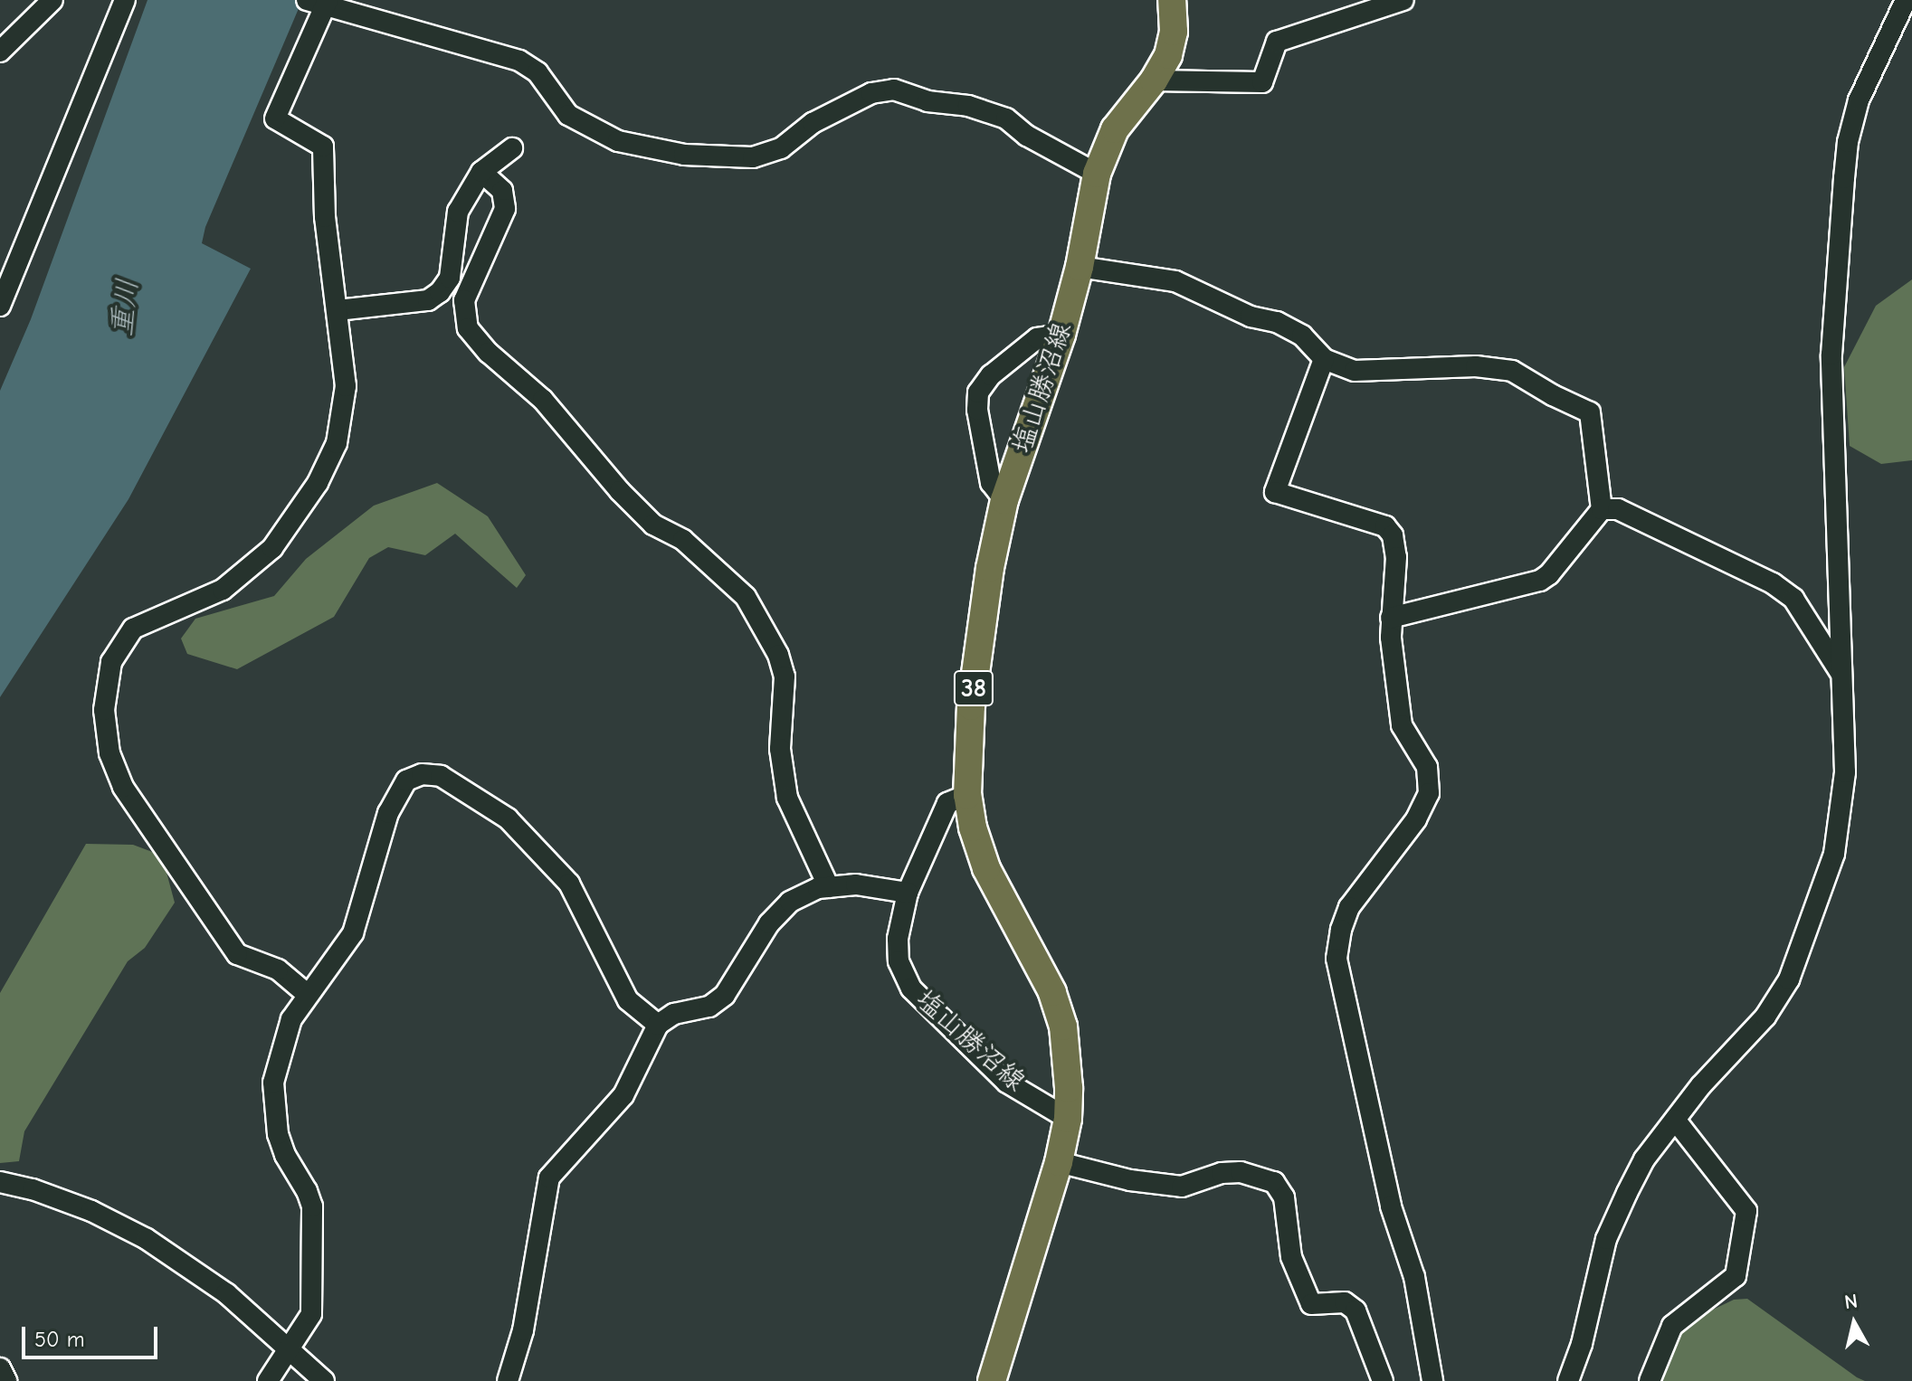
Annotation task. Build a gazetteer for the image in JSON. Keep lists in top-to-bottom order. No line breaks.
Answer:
{"streets":{"main road":["塩山勝沼線","38"]},"water":["重川"],"scale_bar":"50 m","north":"top"}
